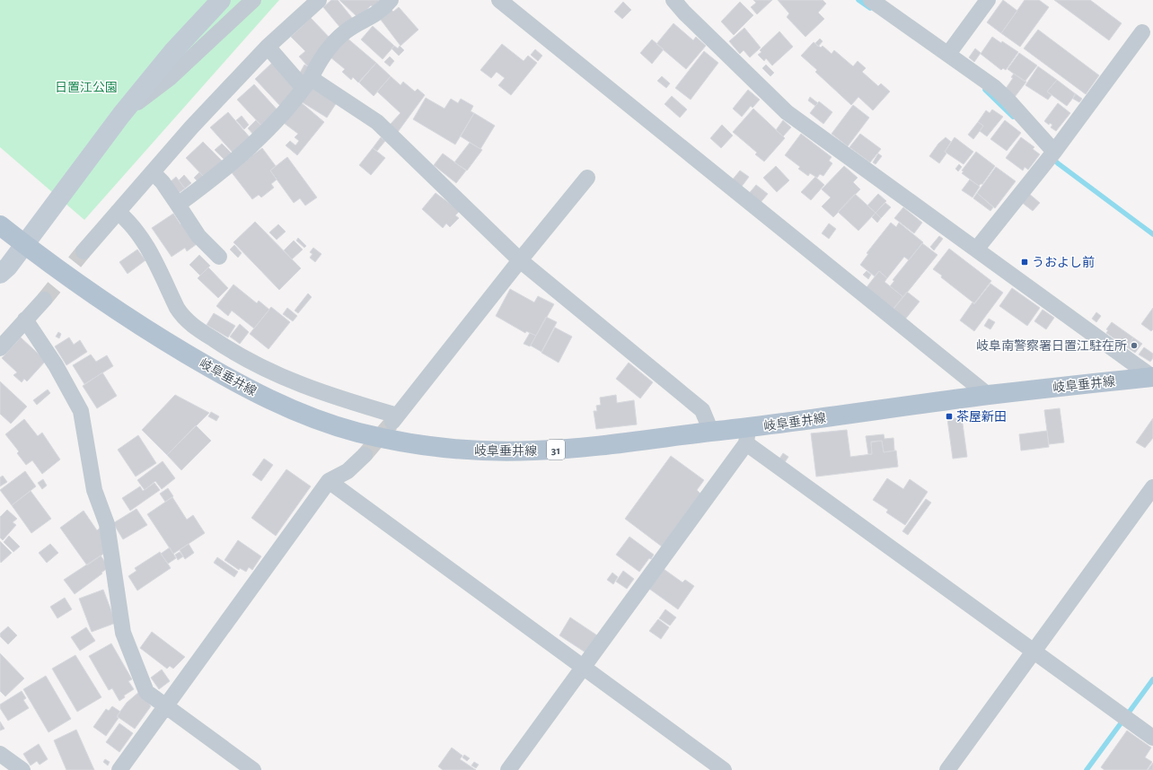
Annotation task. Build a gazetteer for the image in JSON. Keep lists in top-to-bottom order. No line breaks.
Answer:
{"streets":{"main road":["岐阜垂井線","31"]},"parks":["日置江公園"],"places":{"transit":["うおよし前","茶屋新田"],"other":["岐阜南警察署日置江駐在所"]}}
